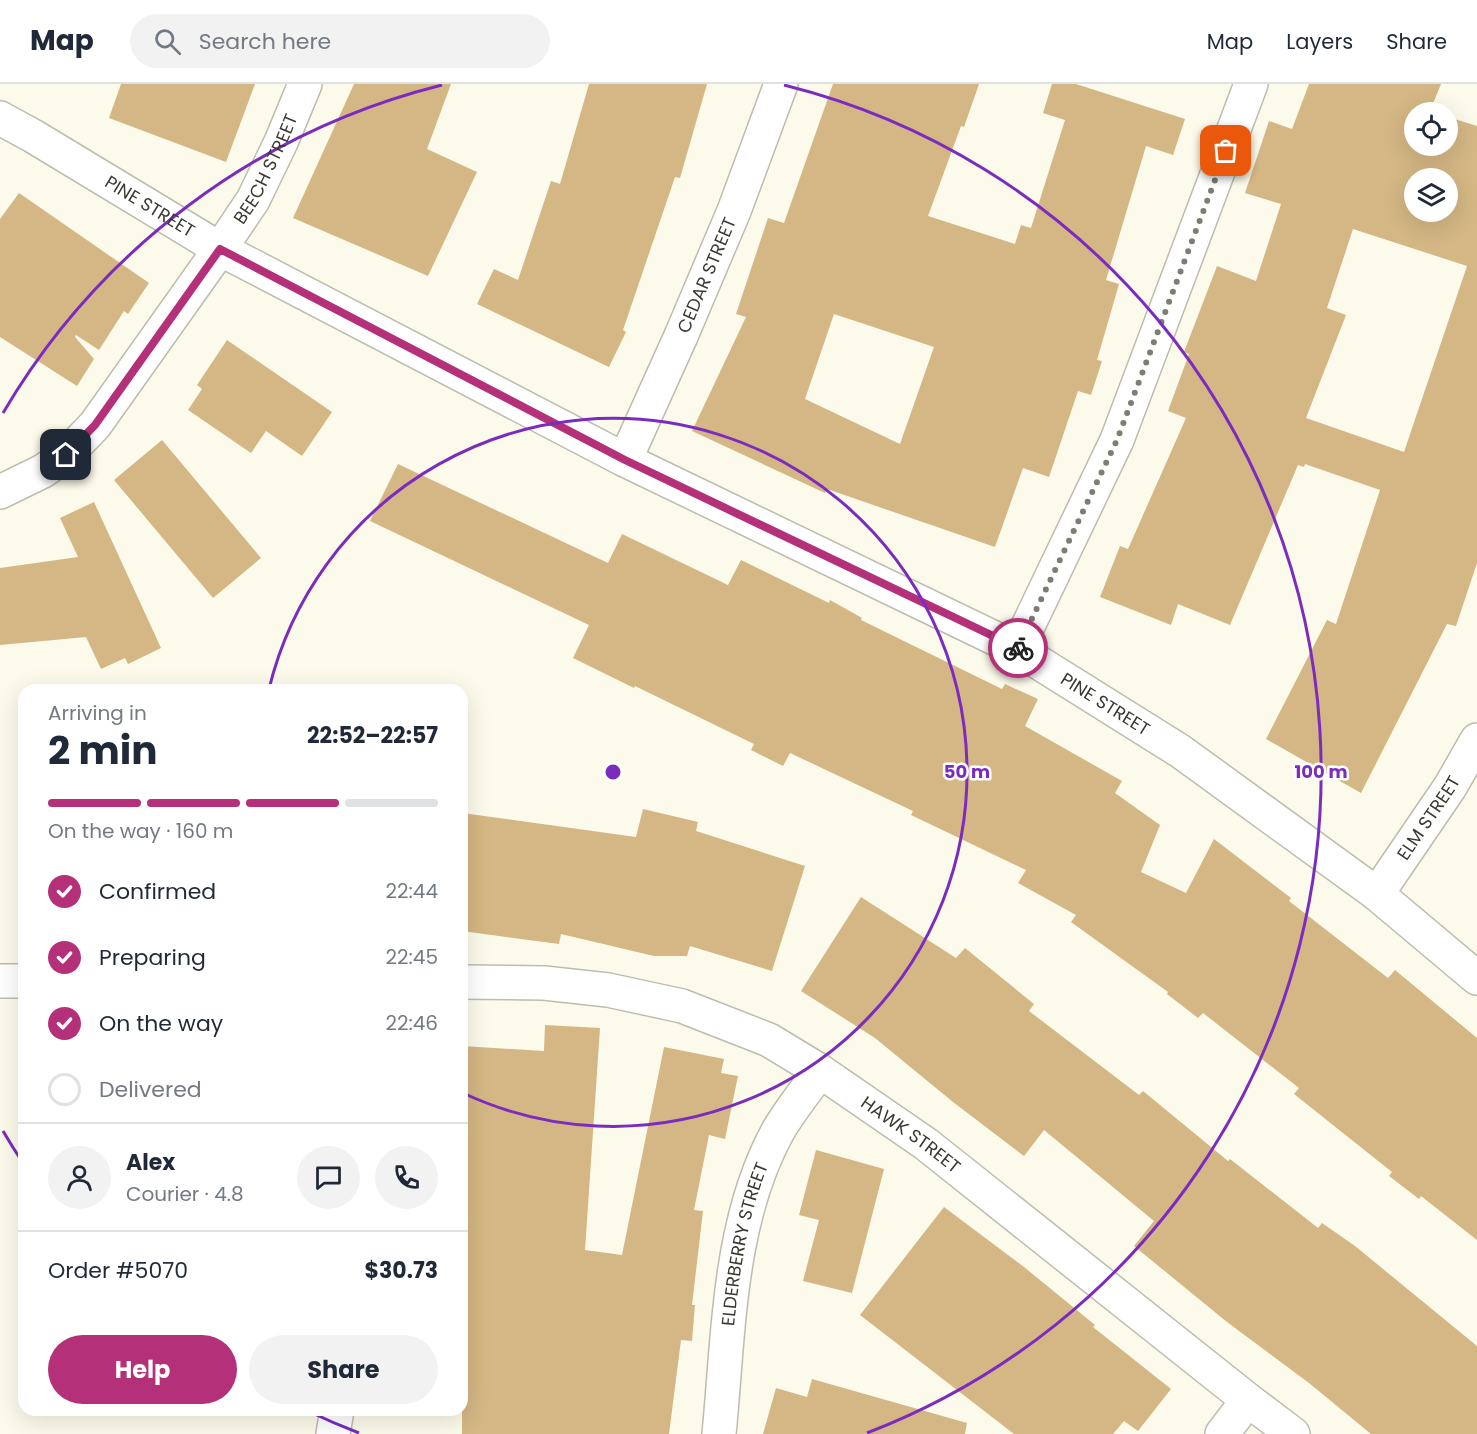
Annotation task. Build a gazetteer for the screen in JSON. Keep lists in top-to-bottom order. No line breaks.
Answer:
{"streets":{"street":["BEECH STREET","PINE STREET","CEDAR STREET","ELM STREET","HAWK STREET","ELDERBERRY STREET"]},"crossings":[["BEECH STREET","PINE STREET"],["PINE STREET","CEDAR STREET"],["PINE STREET","ELM STREET"],["HAWK STREET","ELDERBERRY STREET"]],"page":{"header":"Map","search":"Search here","nav":["Map","Layers","Share"],"heading":["2 min","Arriving in","22:52–22:57"],"panel":["Alex","Courier · 4.8","Order #5070","$30.73"],"bar":"On the way · 160 m","list":[["Confirmed","22:44"],["Preparing","22:45"],["On the way","22:46"],"Delivered"],"buttons":["Help","Share"]},"rings":["50 m","100 m"]}
